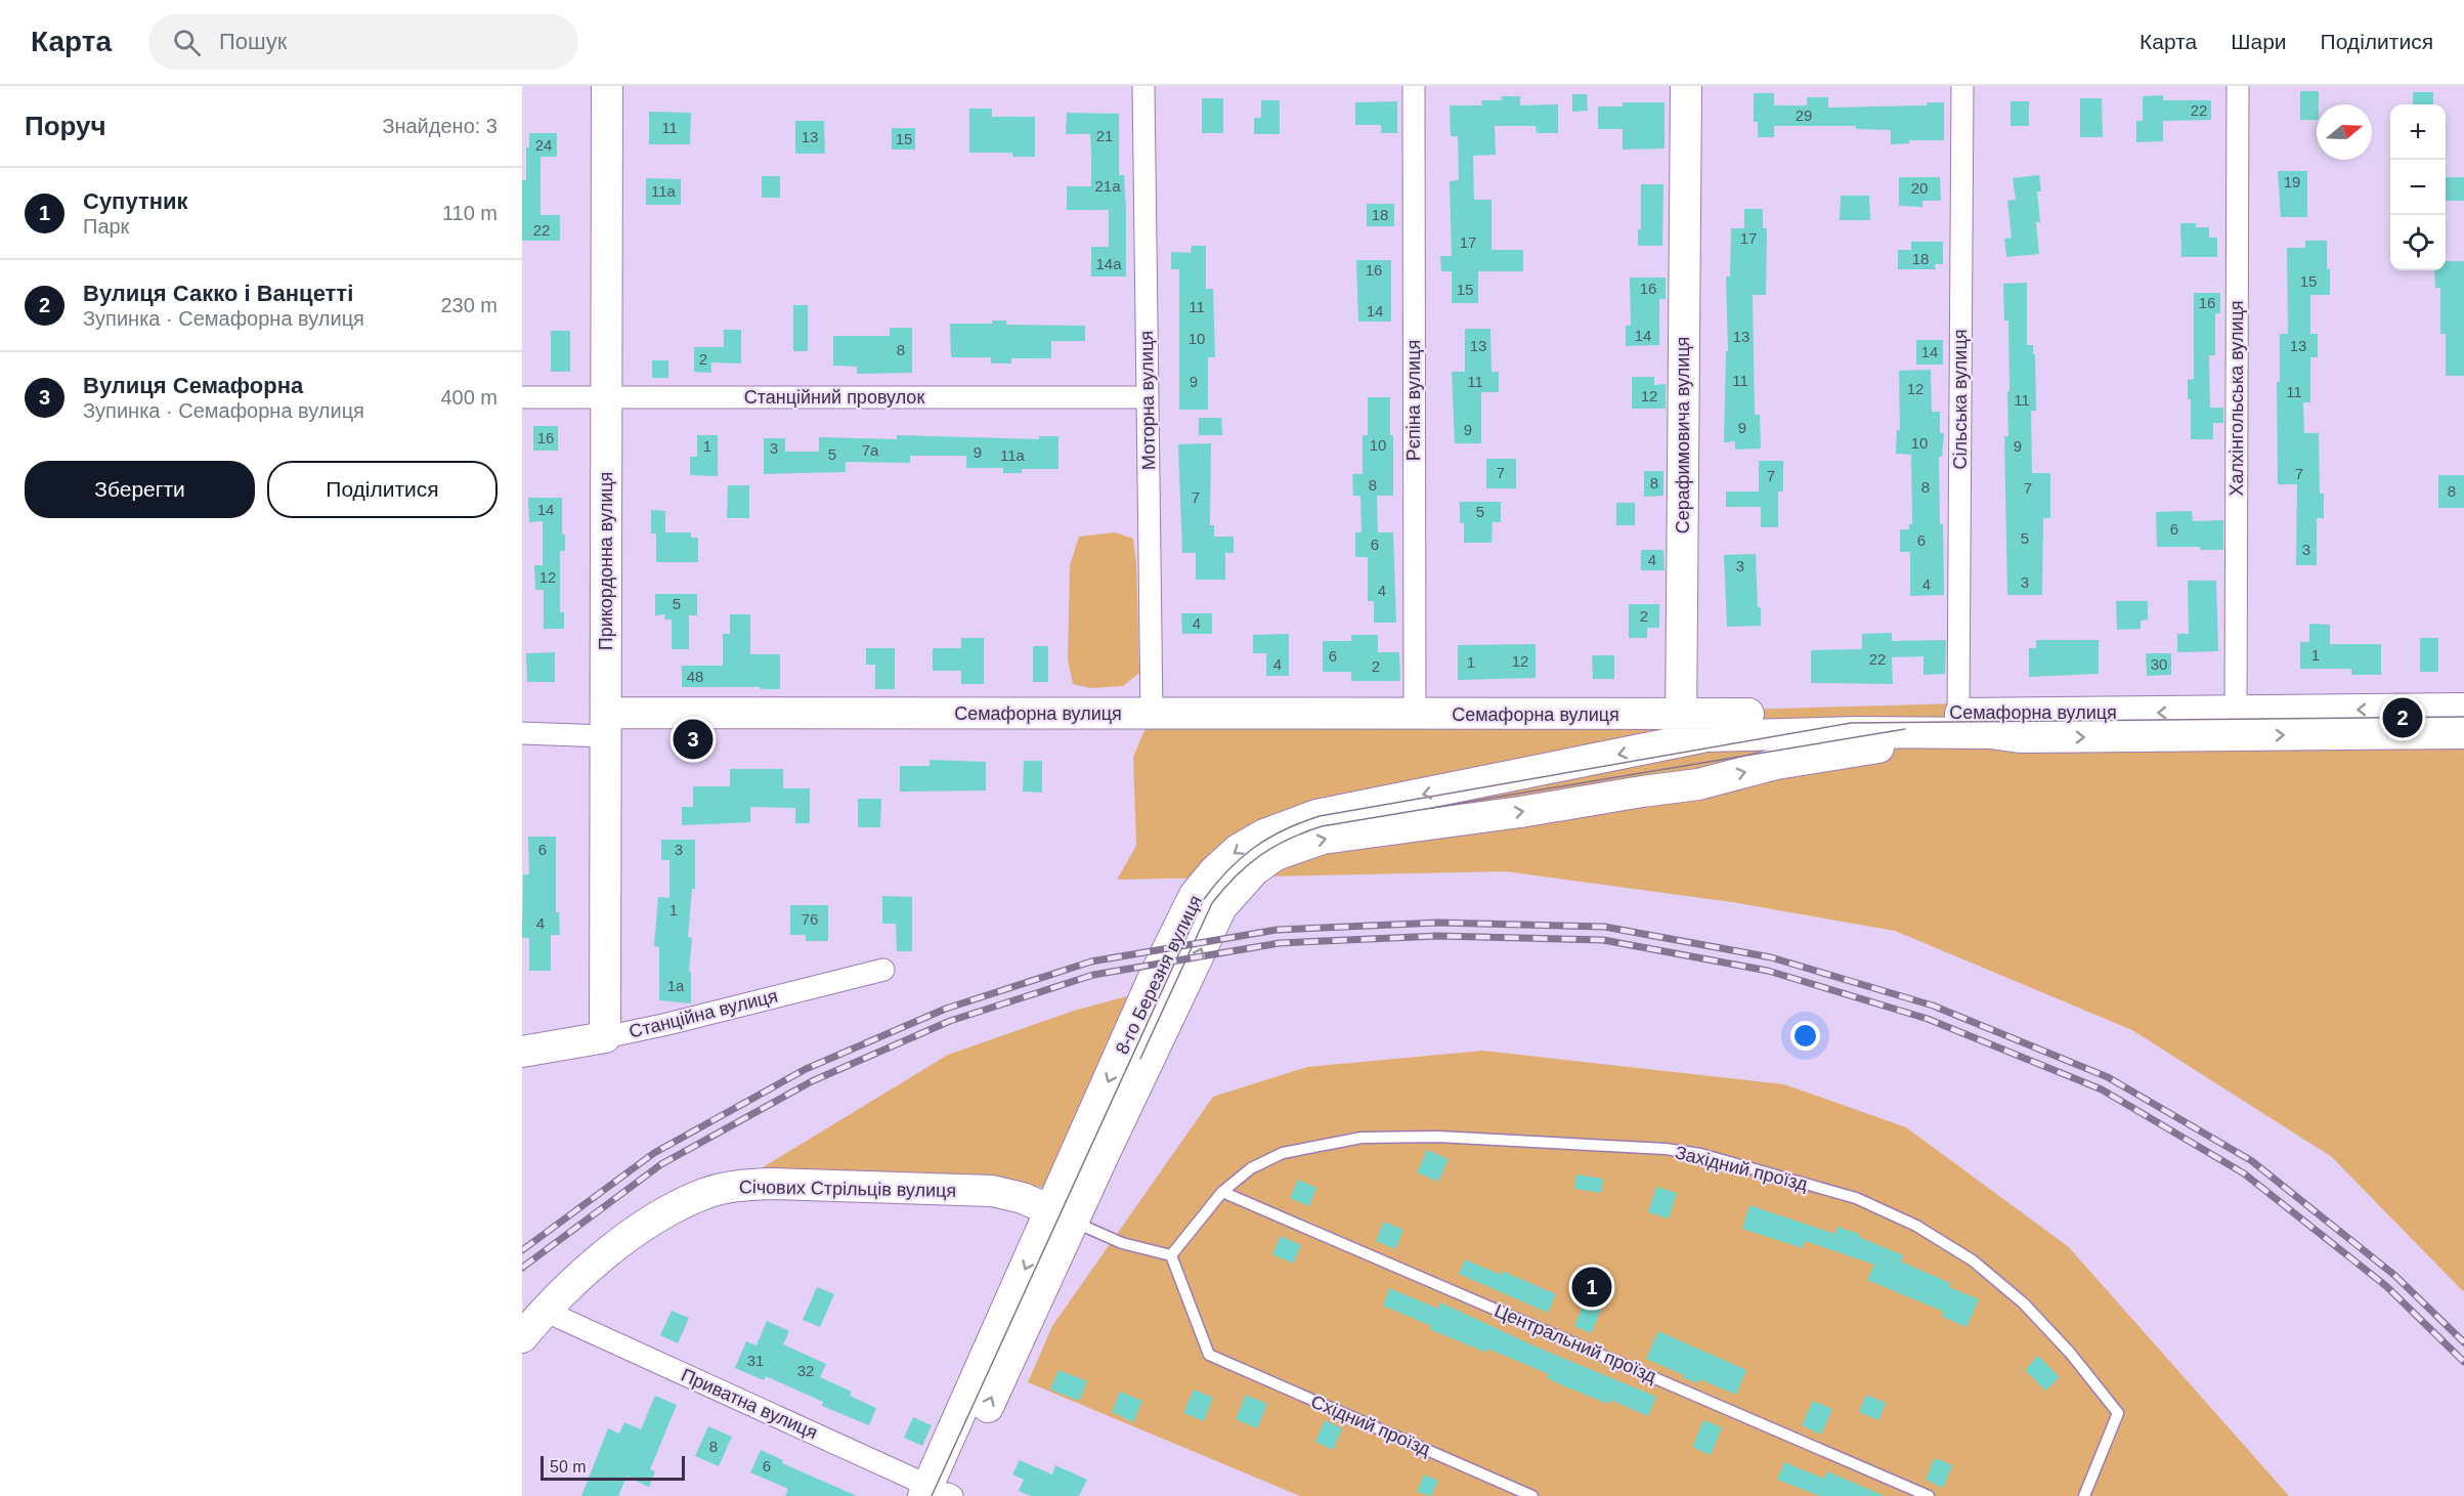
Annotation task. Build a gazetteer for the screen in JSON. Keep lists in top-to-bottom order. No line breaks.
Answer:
{"streets":{"main road":["Серафимовича вулиця","Прикордонна вулиця","Семафорна вулиця","8-го Березня вулиця","Станційна вулиця","Січових Стрільців вулиця"],"street":["Станційний провулок","Халхінгольська вулиця","Сільська вулиця","Моторна вулиця","Рєпіна вулиця","Приватна вулиця"],"lane":["Західний проїзд","Центральний проїзд","Східний проїзд"]},"crossings":[["Станційний провулок","Моторна вулиця"],["Станційний провулок","Прикордонна вулиця"],["Халхінгольська вулиця","Семафорна вулиця"],["Сільська вулиця","Семафорна вулиця"],["Моторна вулиця","Семафорна вулиця"],["Рєпіна вулиця","Семафорна вулиця"],["Серафимовича вулиця","Семафорна вулиця"],["Серафимовича вулиця","8-го Березня вулиця"],["Прикордонна вулиця","Семафорна вулиця"],["Прикордонна вулиця","Станційна вулиця"],["Семафорна вулиця","8-го Березня вулиця"],["8-го Березня вулиця","Січових Стрільців вулиця"],["8-го Березня вулиця","Приватна вулиця"],["Західний проїзд","Центральний проїзд"],["Західний проїзд","Східний проїзд"],["Січових Стрільців вулиця","Приватна вулиця"]],"house_numbers":["22","29","11","21","13","15","24","19","21а","20","11а","18","22","17","17","18","14а","16","15","16","15","16","11","14","14","13","10","13","13","8","14","2","11","9","11","12","11","12","11","9","9","16","10","10","1","9","3","7а","9","5","11а","7","7","7","8","8","8","7","8","7","14","5","6","5","6","6","3","4","3","12","3","4","4","5","2","4","1","6","22","12","1","4","30","2","48","6","3","1","76","4","1а","31","32","8","6"],"scale_bar":"50 m","north":"right","page":{"header":"Карта","search":"Пошук","nav":["Карта","Шари","Поділитися"],"heading":["Поруч","Знайдено: 3"],"map_buttons":["+","−"],"list":[{"mark":"1","name":"Супутник","note":"Парк","value":"110 m"},{"mark":"2","name":"Вулиця Сакко і Ванцетті","note":"Зупинка · Семафорна вулиця","value":"230 m"},{"mark":"3","name":"Вулиця Семафорна","note":"Зупинка · Семафорна вулиця","value":"400 m"}],"buttons":["Зберегти","Поділитися"],"pins":["2","3","1"],"scale":"50 m"}}
